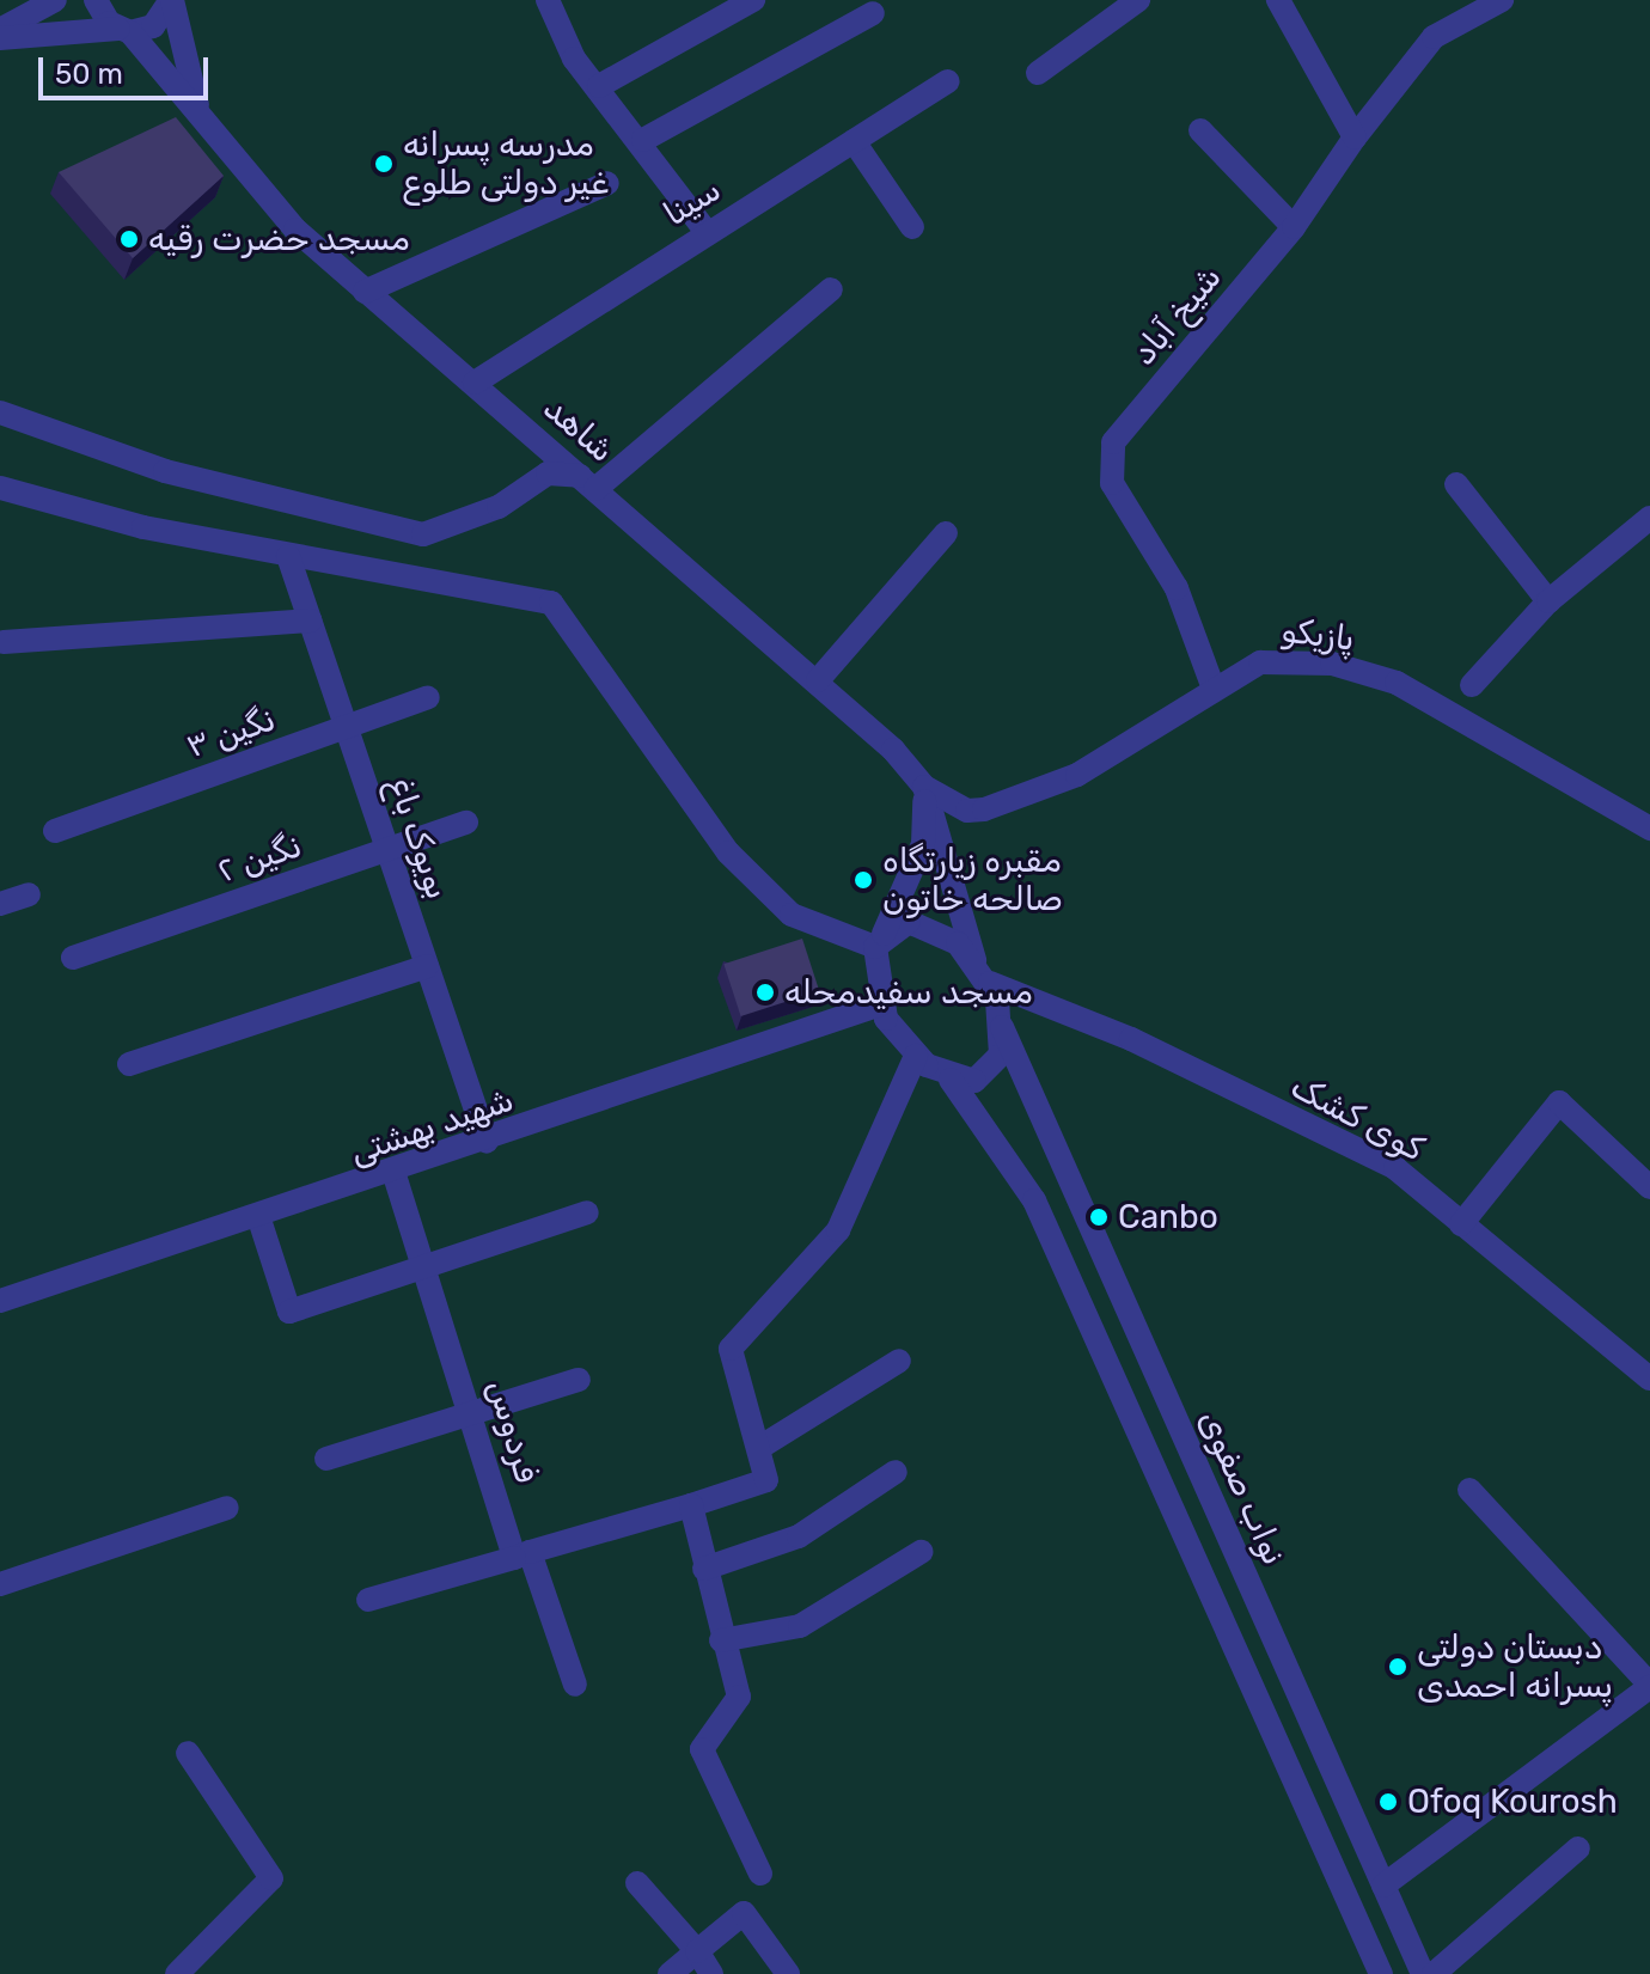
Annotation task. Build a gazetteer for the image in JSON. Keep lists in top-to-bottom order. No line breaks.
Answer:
{"streets":{"street":["سینا","شیخ آباد","شاهد","پازیکو","نگین ۳","بویوک باغ","نگین ۲","کوی کشک","شهید بهشتی","فردوس","نواب صفوی"]},"crossings":[["سینا","شاهد"],["شیخ آباد","پازیکو"],["شاهد","پازیکو"],["نگین ۳","بویوک باغ"],["بویوک باغ","نگین ۲"],["بویوک باغ","شهید بهشتی"],["کوی کشک","شهید بهشتی"],["کوی کشک","نواب صفوی"],["شهید بهشتی","فردوس"],["شهید بهشتی","نواب صفوی"]],"places":["مدرسه پسرانه غیر دولتی طلوع","مسجد حضرت رقیه","مقبره زیارتگاه صالحه خاتون","مسجد سفیدمحله","Canbo","دبستان دولتی پسرانه احمدی","Ofoq Kourosh"],"scale_bar":"50 m"}
